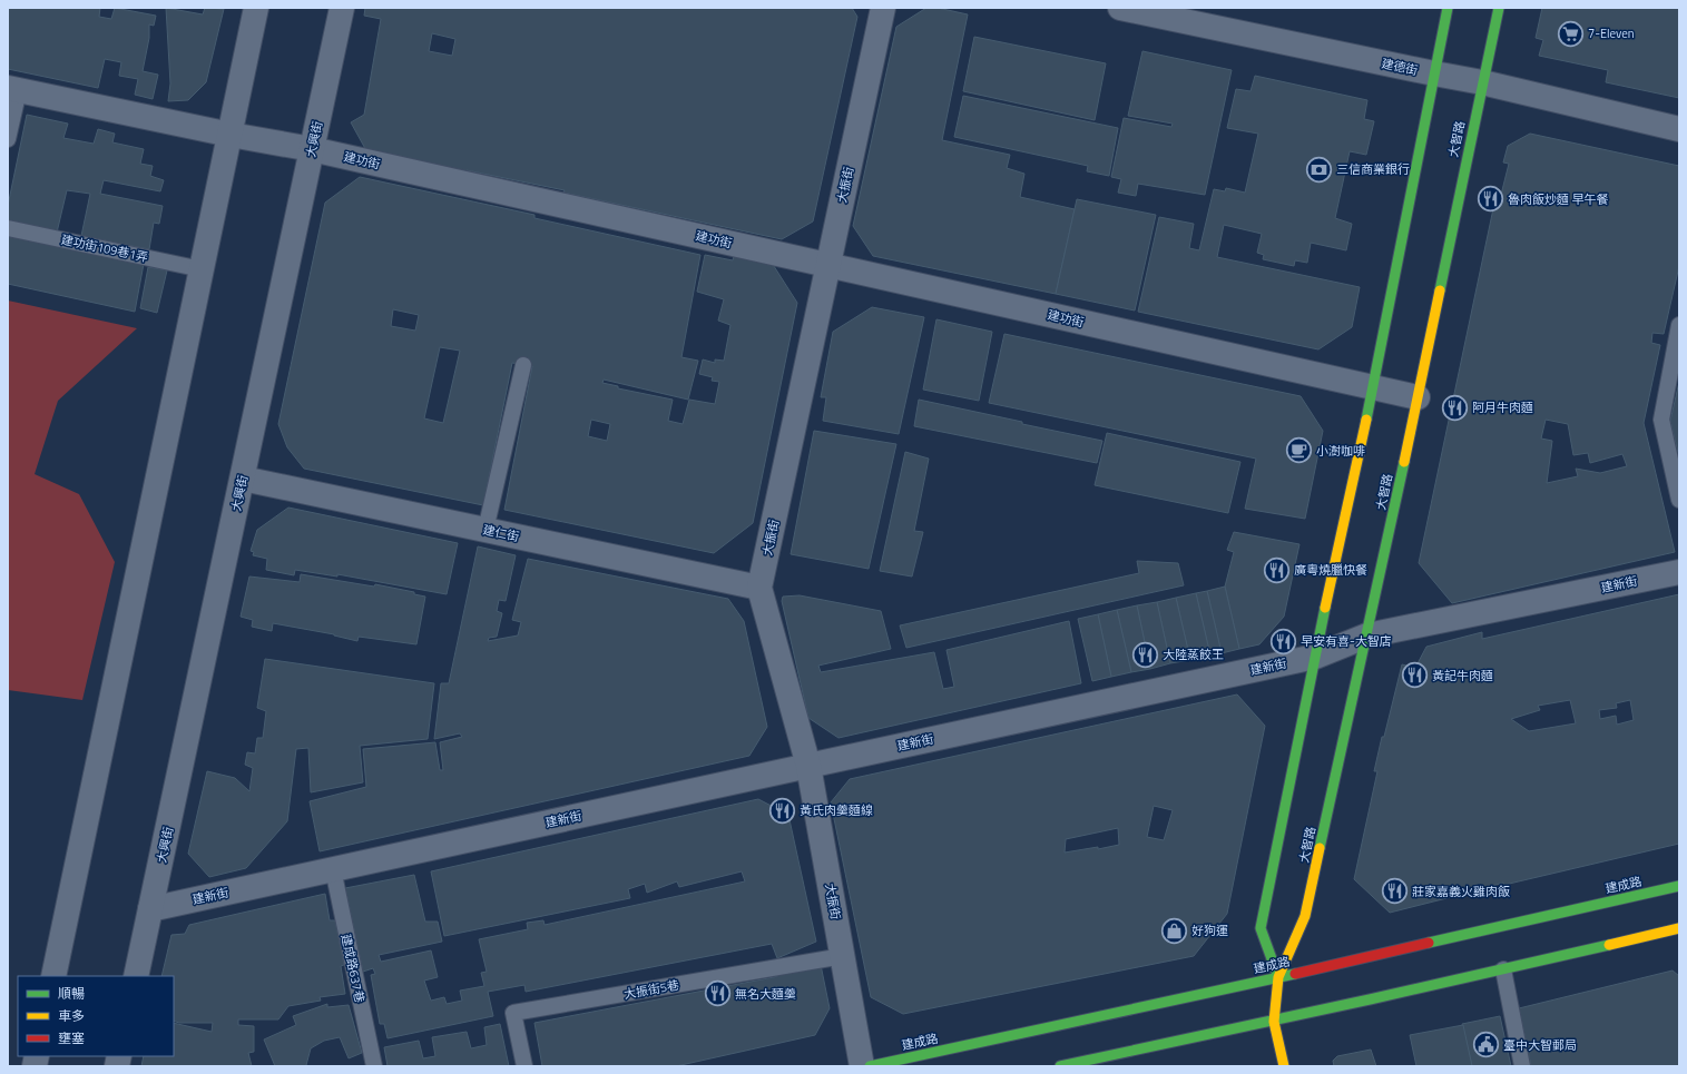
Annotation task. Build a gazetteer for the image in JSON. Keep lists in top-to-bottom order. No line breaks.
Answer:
{"streets":{"street":["建德街","大興街","大智路","建功街","大振街","建仁街","建新街","建成路"],"lane":["建功街109巷1弄","建成路637巷","大振街5巷"]},"crossings":[["建德街","大智路"],["大興街","建功街"],["大興街","建仁街"],["大興街","建新街"],["大智路","建功街"],["大智路","建新街"],["大智路","建成路"],["建功街","大振街"],["大振街","建仁街"],["大振街","建新街"],["大振街","大振街5巷"],["建新街","建成路637巷"]],"places":{"supermarket":["7-Eleven"],"bank":["三信商業銀行"],"restaurant":["魯肉飯炒麵 早午餐","阿月牛肉麵","廣粵燒臘快餐","早安有喜-大智店","大陸蒸餃王","黃記牛肉麵","黃氏肉羹麵線","莊家嘉義火雞肉飯","無名大麵羹"],"cafe":["小澍咖啡"],"shop":["好狗運"],"public building":["臺中大智郵局"]},"legend":["順暢","車多","壅塞"]}
